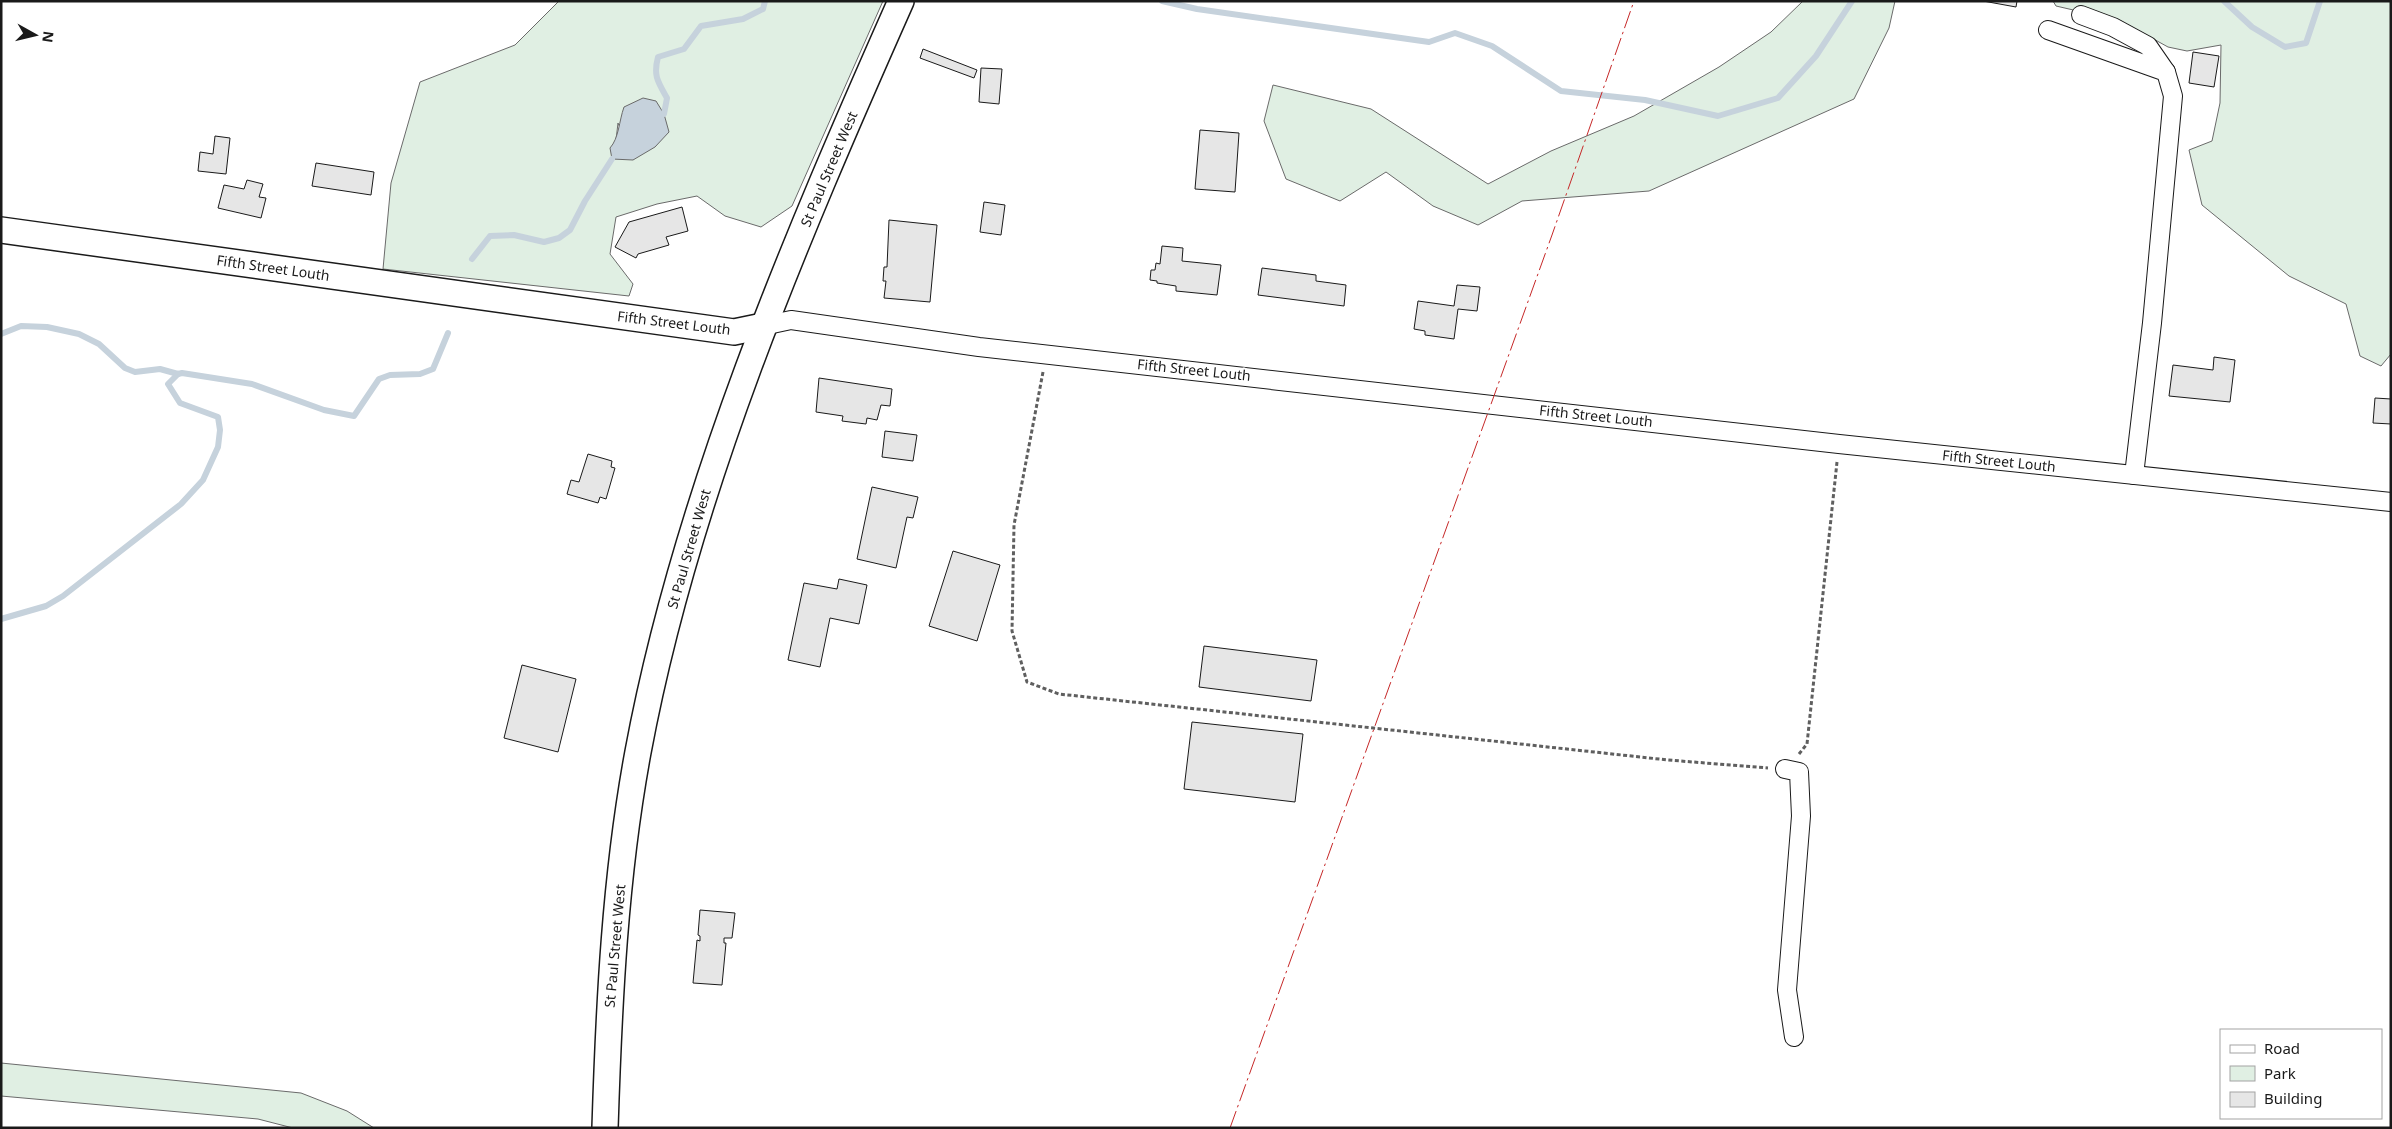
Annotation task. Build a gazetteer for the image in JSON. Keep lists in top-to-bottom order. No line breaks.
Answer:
{"streets":{"main road":["St Paul Street West","Fifth Street Louth"]},"crossings":[["St Paul Street West","Fifth Street Louth"]],"legend":["Road","Park","Building"],"north":"right"}
